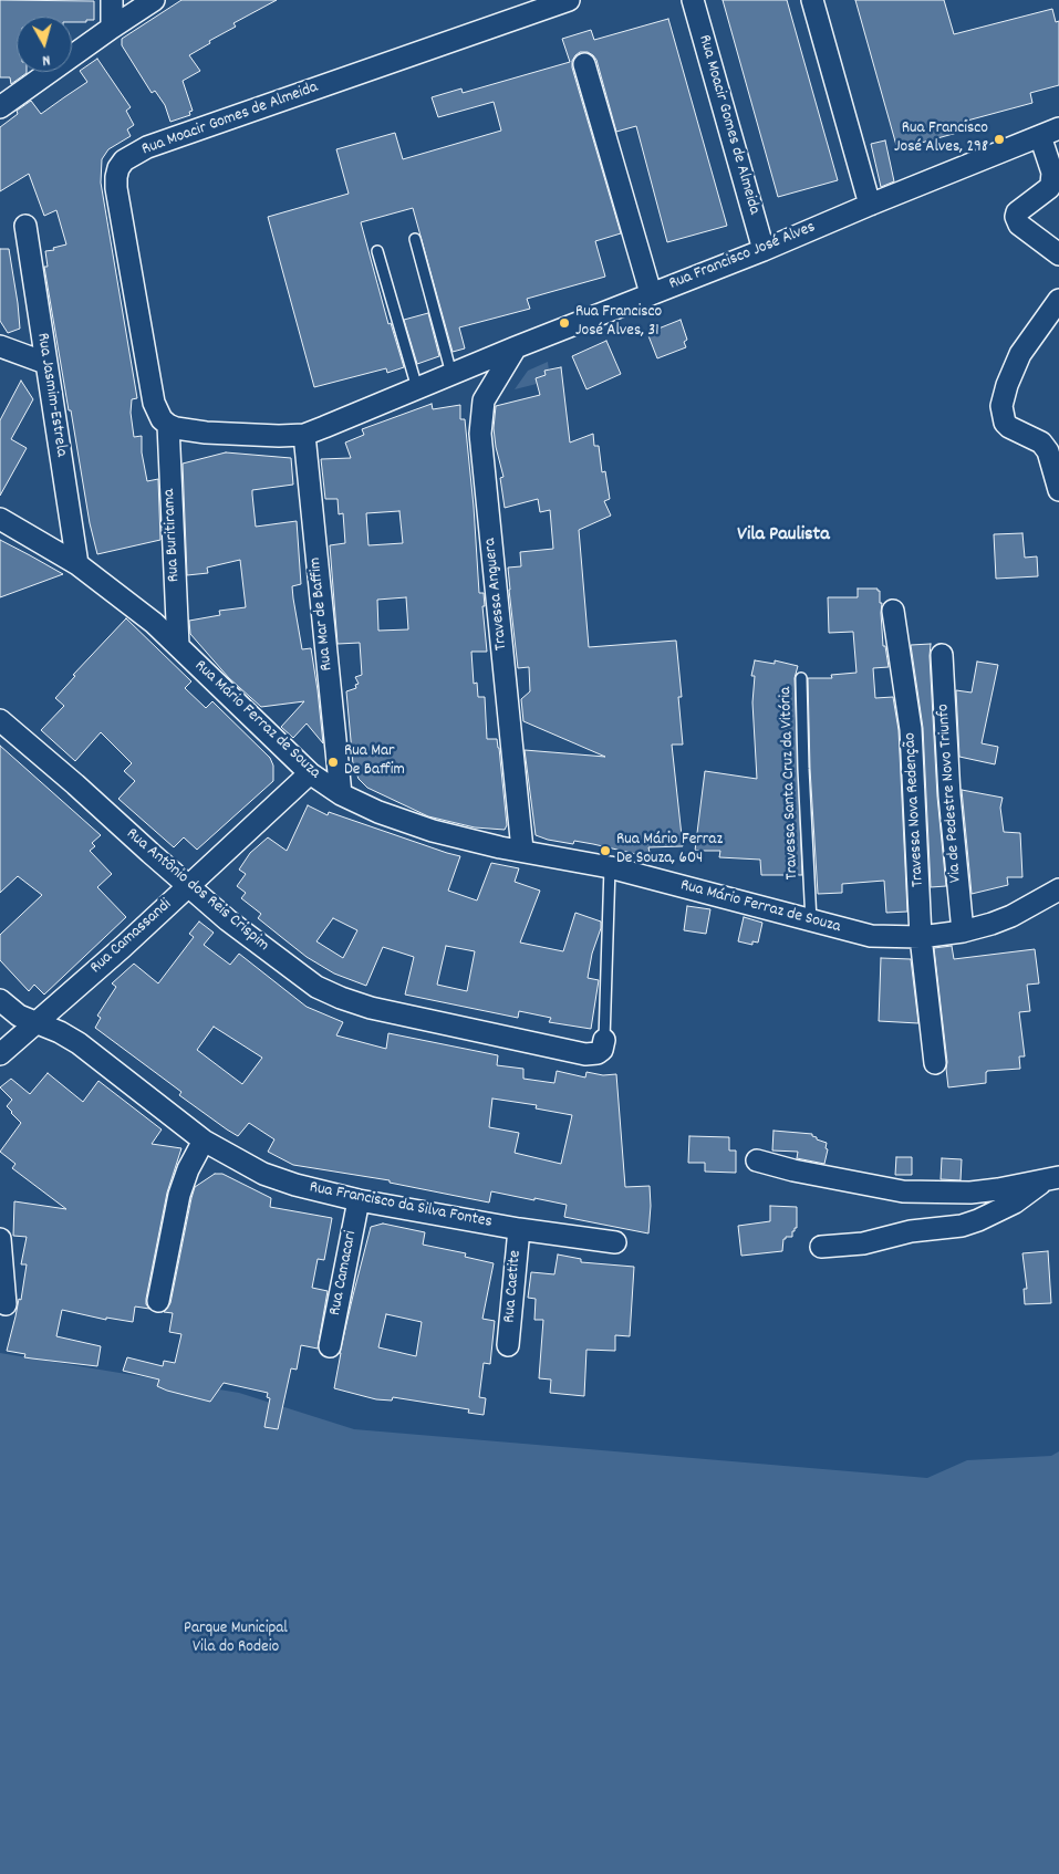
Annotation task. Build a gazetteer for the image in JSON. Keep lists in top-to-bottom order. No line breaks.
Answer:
{"streets":{"street":["Rua Moacir Gomes de Almeida","Rua Francisco José Alves","Rua Jasmim-Estrela","Rua Buritirama","Travessa Anguera","Rua Mar de Baffim","Rua Mário Ferraz de Souza","Via de Pedestre Novo Triunfo","Travessa Nova Redenção","Rua Antônio dos Reis Crispim","Rua Camassandi","Rua Francisco da Silva Fontes","Rua Camacari","Rua Caetite"],"lane":["Travessa Santa Cruz da Vitória"]},"crossings":[["Rua Moacir Gomes de Almeida","Rua Francisco José Alves"],["Rua Moacir Gomes de Almeida","Rua Buritirama"],["Rua Francisco José Alves","Travessa Anguera"],["Rua Francisco José Alves","Rua Mar de Baffim"],["Rua Jasmim-Estrela","Rua Mário Ferraz de Souza"],["Rua Buritirama","Rua Mário Ferraz de Souza"],["Travessa Anguera","Rua Mário Ferraz de Souza"],["Rua Mar de Baffim","Rua Mário Ferraz de Souza"],["Rua Mário Ferraz de Souza","Travessa Santa Cruz da Vitória"],["Rua Mário Ferraz de Souza","Via de Pedestre Novo Triunfo"],["Rua Mário Ferraz de Souza","Travessa Nova Redenção"],["Rua Mário Ferraz de Souza","Rua Camassandi"],["Rua Antônio dos Reis Crispim","Rua Camassandi"],["Rua Camassandi","Rua Francisco da Silva Fontes"],["Rua Francisco da Silva Fontes","Rua Camacari"],["Rua Francisco da Silva Fontes","Rua Caetite"]],"districts":["Vila Paulista"],"parks":["Parque Municipal Vila do Rodeio"],"places":["Rua Francisco José Alves, 298","Rua Francisco José Alves, 31","Rua Mar De Baffim","Rua Mário Ferraz De Souza, 604"],"north":"bottom"}
